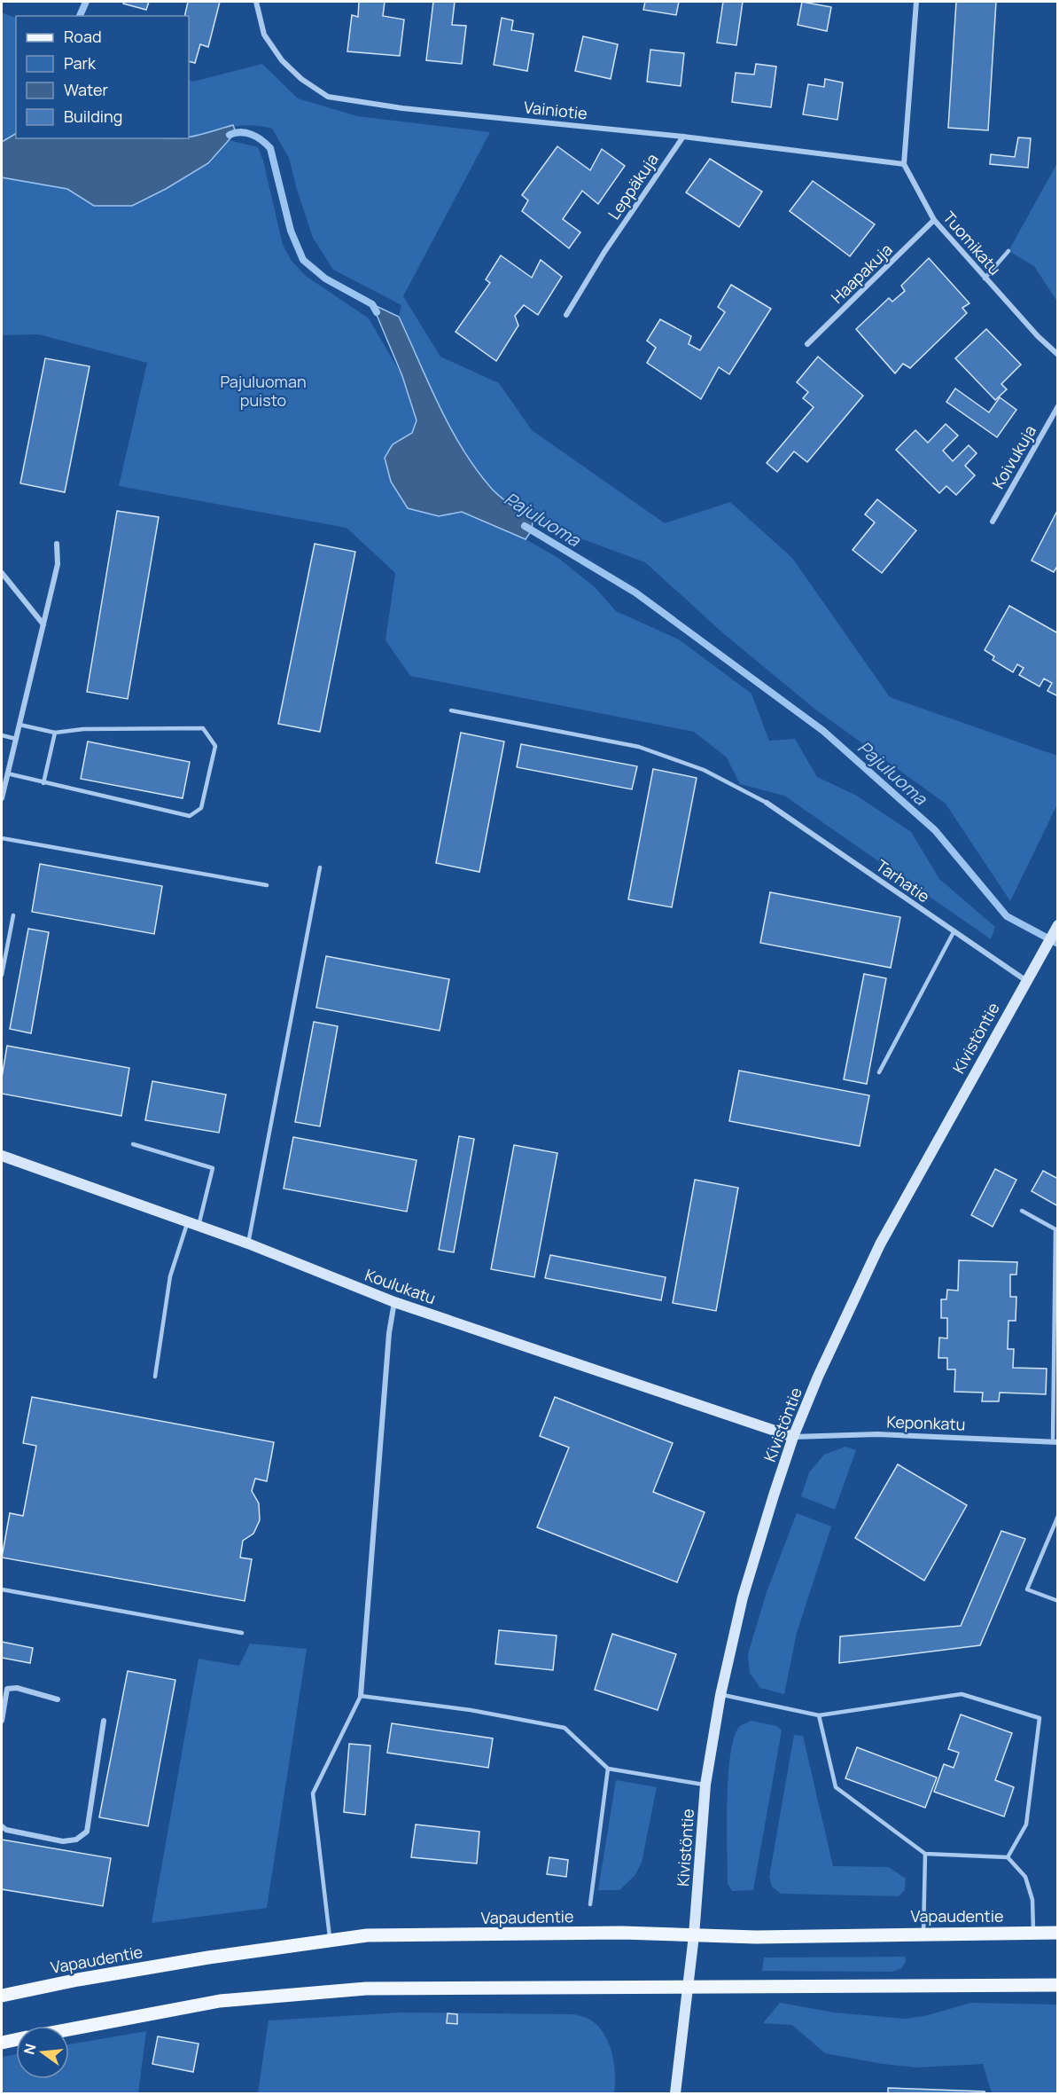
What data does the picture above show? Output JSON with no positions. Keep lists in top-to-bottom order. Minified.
{"streets":{"main road":["Kivistöntie","Koulukatu","Vapaudentie"],"street":["Vainiotie","Leppäkuja","Tuomikatu","Haapakuja","Koivukuja","Tarhatie","Keponkatu"]},"crossings":[["Vainiotie","Leppäkuja"],["Vainiotie","Tuomikatu"],["Tuomikatu","Haapakuja"],["Tarhatie","Kivistöntie"],["Kivistöntie","Koulukatu"],["Kivistöntie","Keponkatu"],["Kivistöntie","Vapaudentie"],["Koulukatu","Keponkatu"]],"water":["Pajuluoma"],"parks":["Pajuluoman puisto"],"legend":["Road","Park","Water","Building"],"north":"left"}
